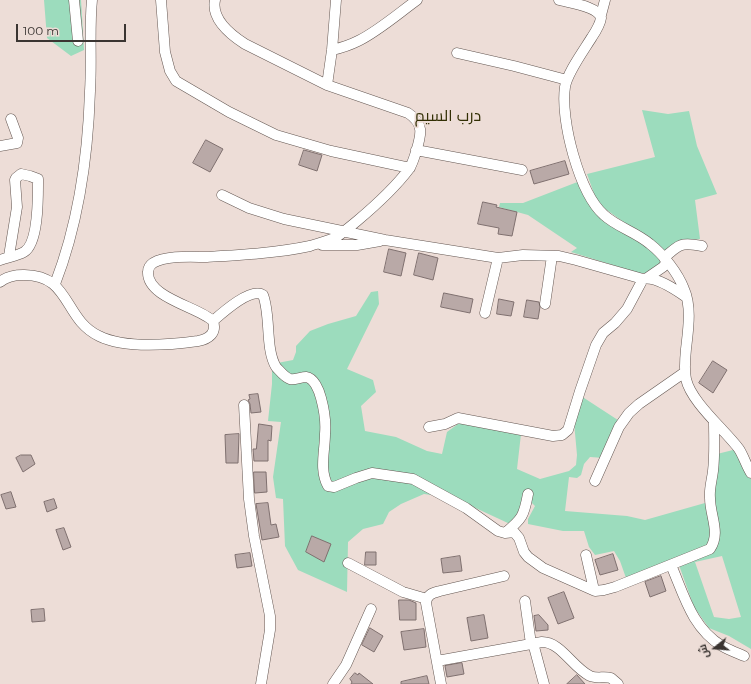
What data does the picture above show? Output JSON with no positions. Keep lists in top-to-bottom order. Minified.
{"districts":["درب السيم"],"scale_bar":"100 m","north":"left"}
